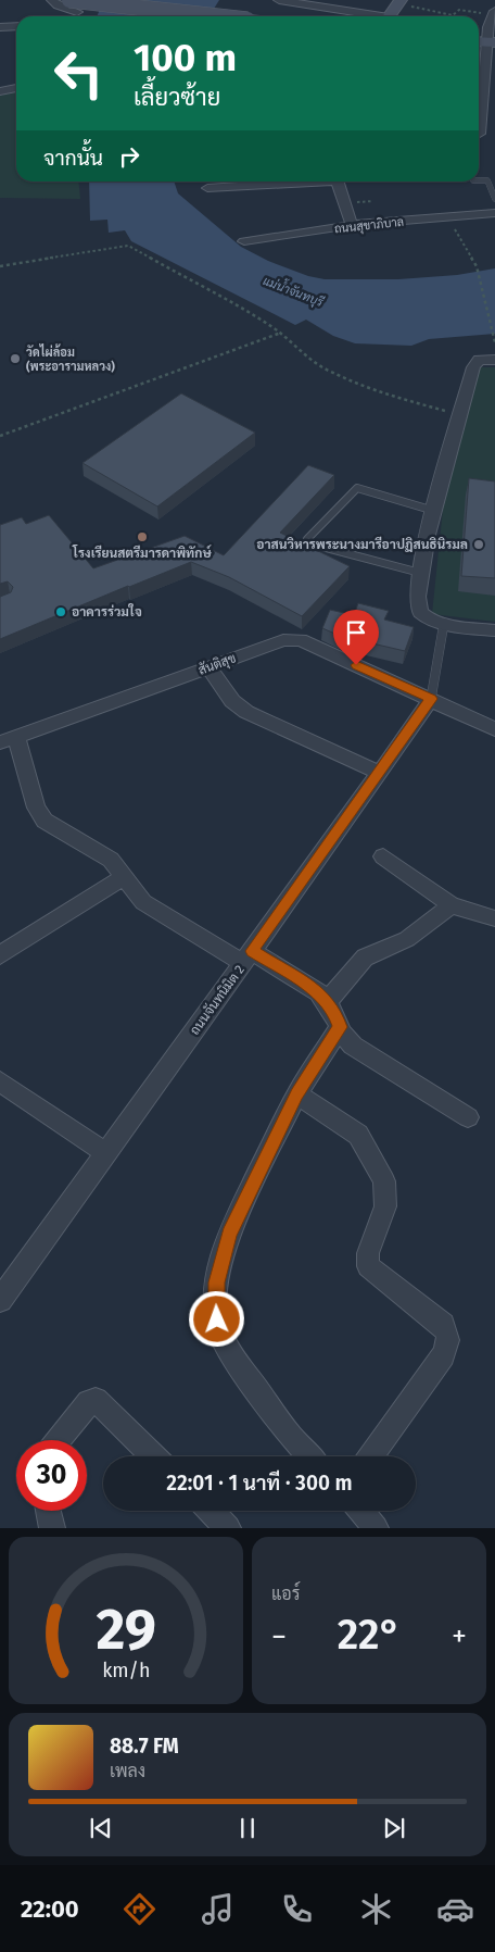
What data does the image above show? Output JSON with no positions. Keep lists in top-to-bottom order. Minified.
{"streets":{"street":["ถนนสุขาภิบาล","สันติสุข","ถนนจันทนิมิต 2"]},"crossings":[["สันติสุข","ถนนจันทนิมิต 2"]],"water":["แม่น้ำจันทบุรี"],"places":["วัดไผ่ล้อม (พระอารามหลวง)","โรงเรียนสตรีมารดาพิทักษ์","อาสนวิหารพระนางมารีอาปฏิสนธินิรมล","อาคารร่วมใจ"],"page":{"turn":["100 m","เลี้ยวซ้าย"],"then":"จากนั้น","limit":"30","trip":"22:01 · 1 นาที · 300 m","tile":"แอร์","heat":["−","22°","+"],"song":["88.7 FM","เพลง"],"tabs":"22:00","gauge":["29","km/h"]}}
